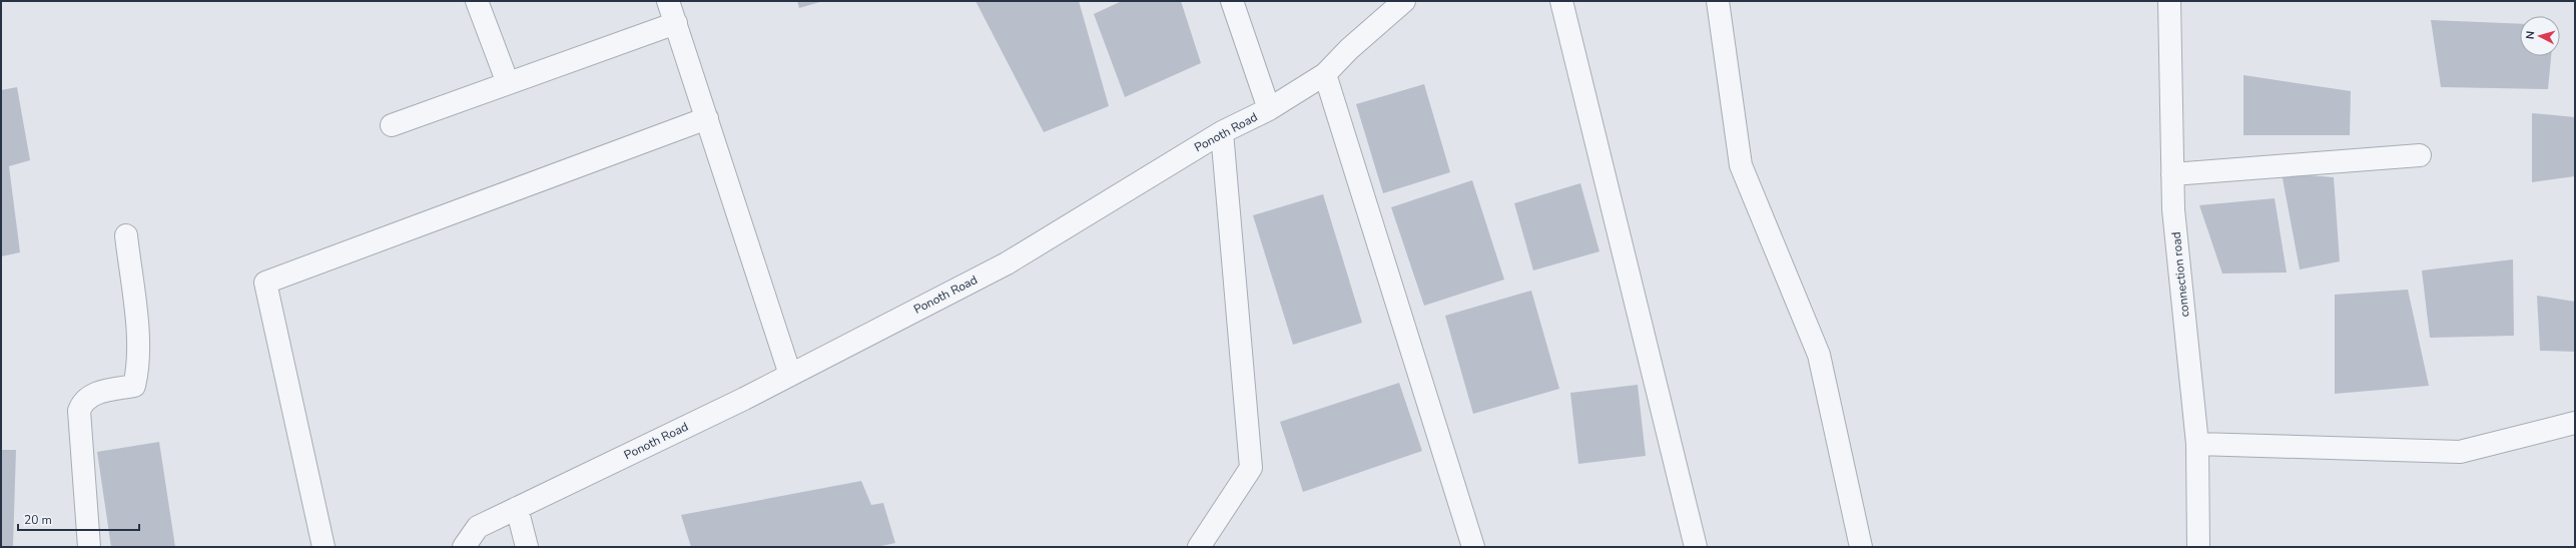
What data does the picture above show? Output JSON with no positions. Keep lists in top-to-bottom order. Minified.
{"streets":{"street":["Ponoth Road","connection road"]},"scale_bar":"20 m","north":"left"}
